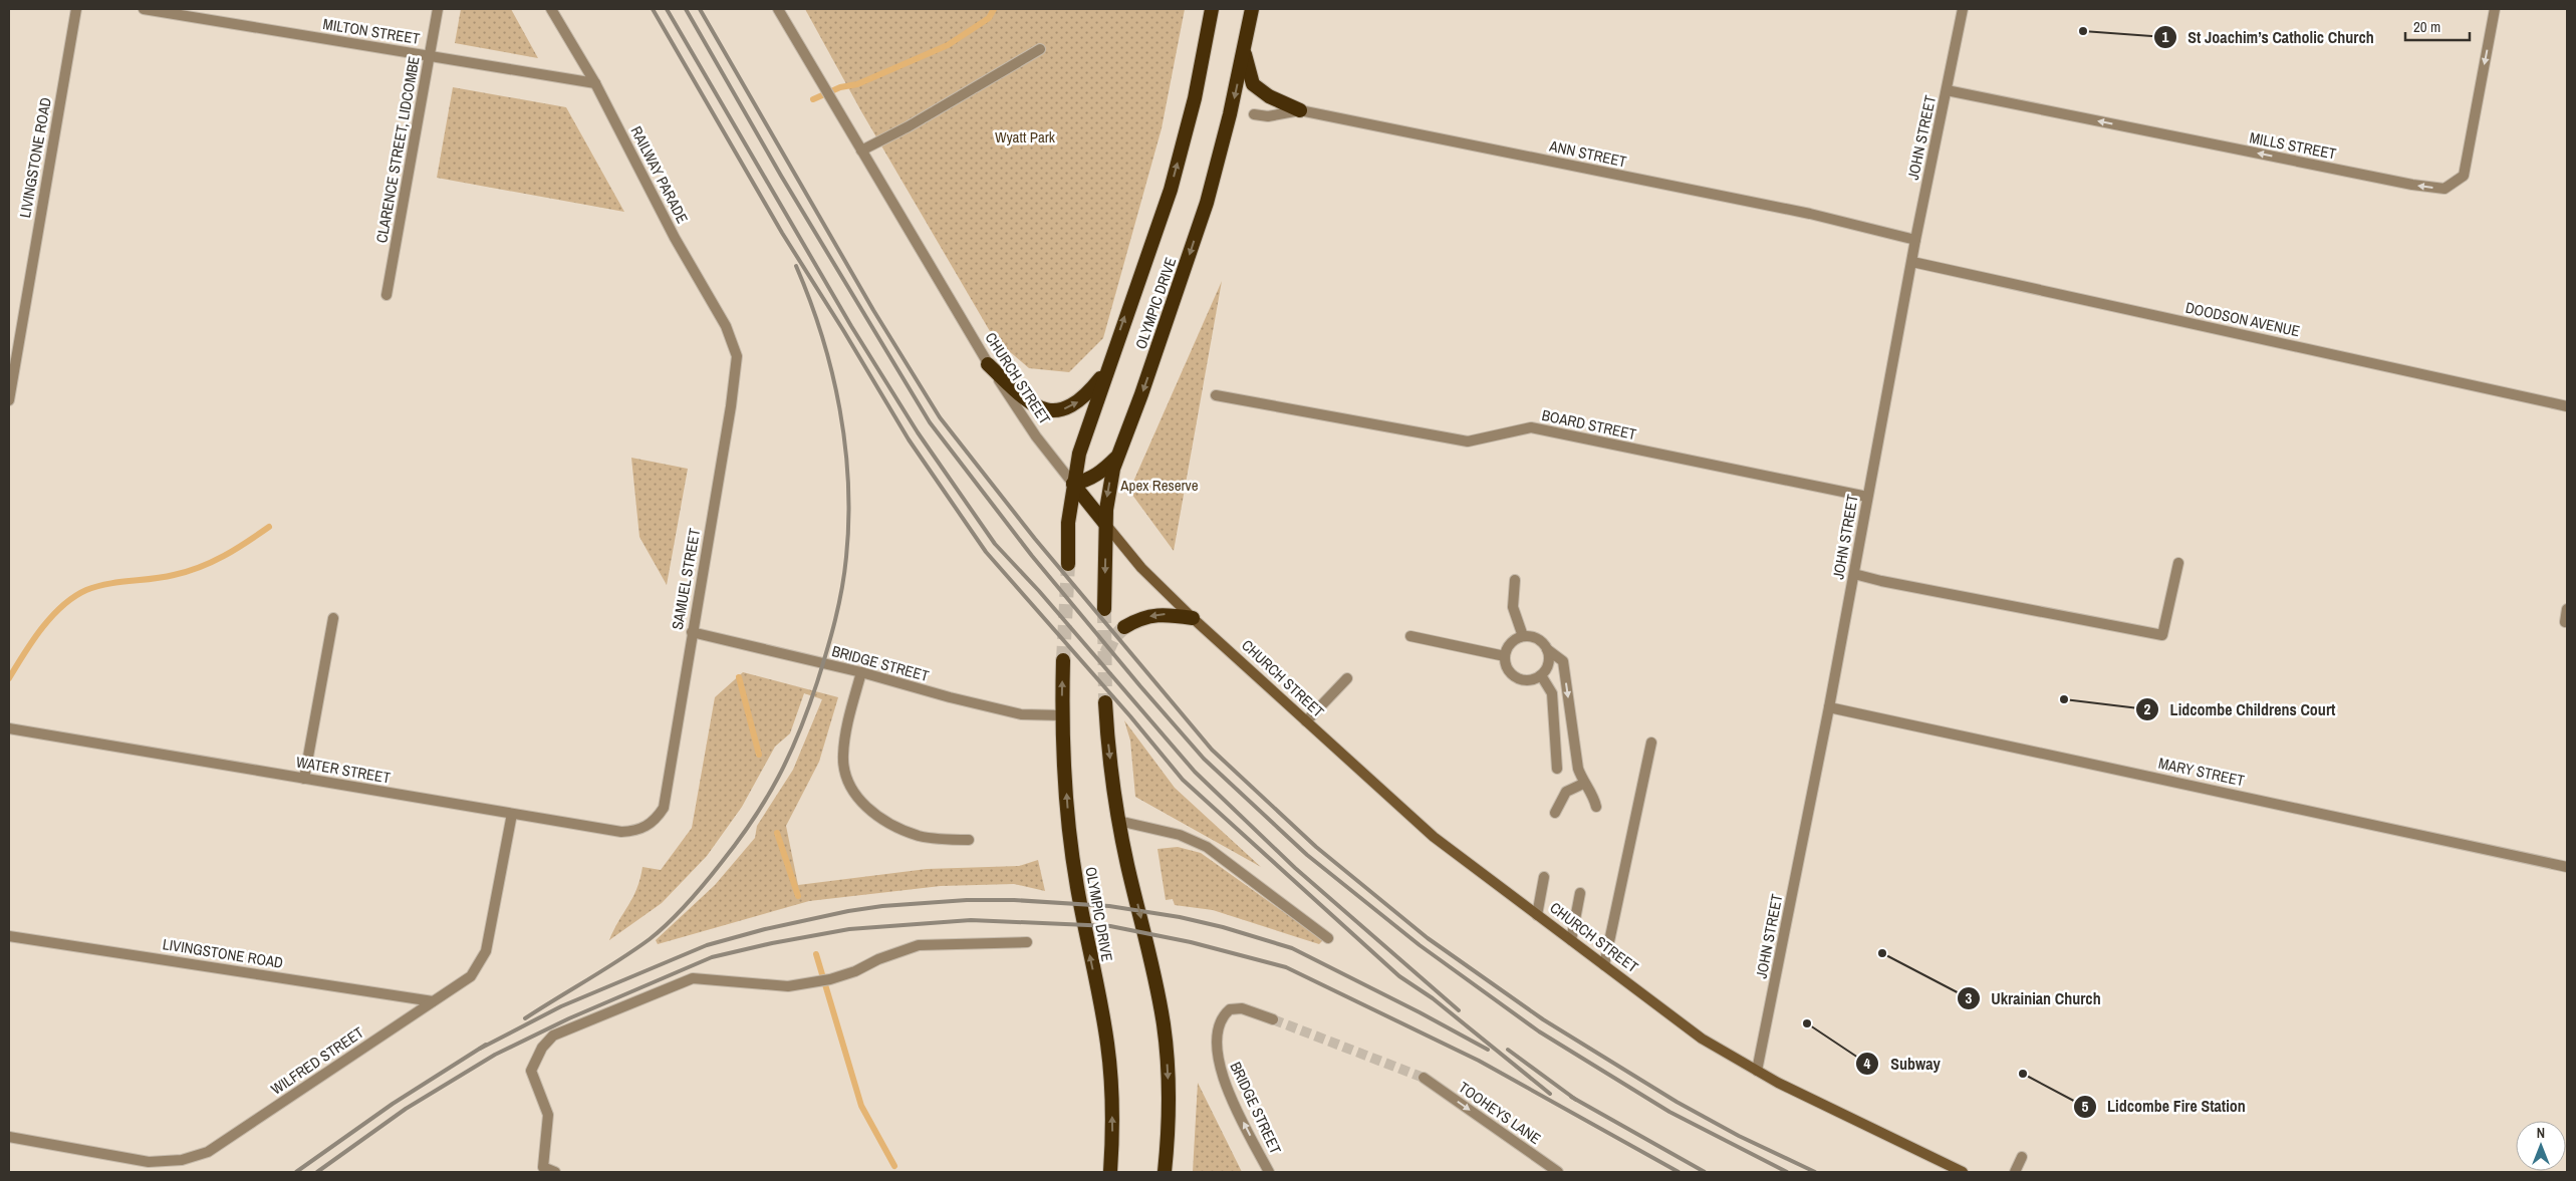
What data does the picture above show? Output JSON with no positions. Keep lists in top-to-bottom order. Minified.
{"streets":{"highway":["OLYMPIC DRIVE","CHURCH STREET"],"street":["MILTON STREET","JOHN STREET","MILLS STREET","CLARENCE STREET, LIDCOMBE","ANN STREET","LIVINGSTONE ROAD","RAILWAY PARADE","DOODSON AVENUE","BOARD STREET","SAMUEL STREET","BRIDGE STREET","WATER STREET","MARY STREET","WILFRED STREET","TOOHEYS LANE"]},"crossings":[["MILTON STREET","CLARENCE STREET, LIDCOMBE"],["MILTON STREET","RAILWAY PARADE"],["JOHN STREET","MILLS STREET"],["JOHN STREET","ANN STREET"],["JOHN STREET","DOODSON AVENUE"],["JOHN STREET","CHURCH STREET"],["JOHN STREET","BOARD STREET"],["JOHN STREET","MARY STREET"],["LIVINGSTONE ROAD","WILFRED STREET"],["RAILWAY PARADE","SAMUEL STREET"],["OLYMPIC DRIVE","CHURCH STREET"],["OLYMPIC DRIVE","BRIDGE STREET"],["SAMUEL STREET","BRIDGE STREET"],["SAMUEL STREET","WATER STREET"],["WATER STREET","WILFRED STREET"]],"one_way":["TOOHEYS LANE"],"parks":["Wyatt Park","Apex Reserve"],"places":["St Joachim’s Catholic Church","Lidcombe Childrens Court","Ukrainian Church","Subway","Lidcombe Fire Station"],"scale_bar":"20 m","north":"top"}
